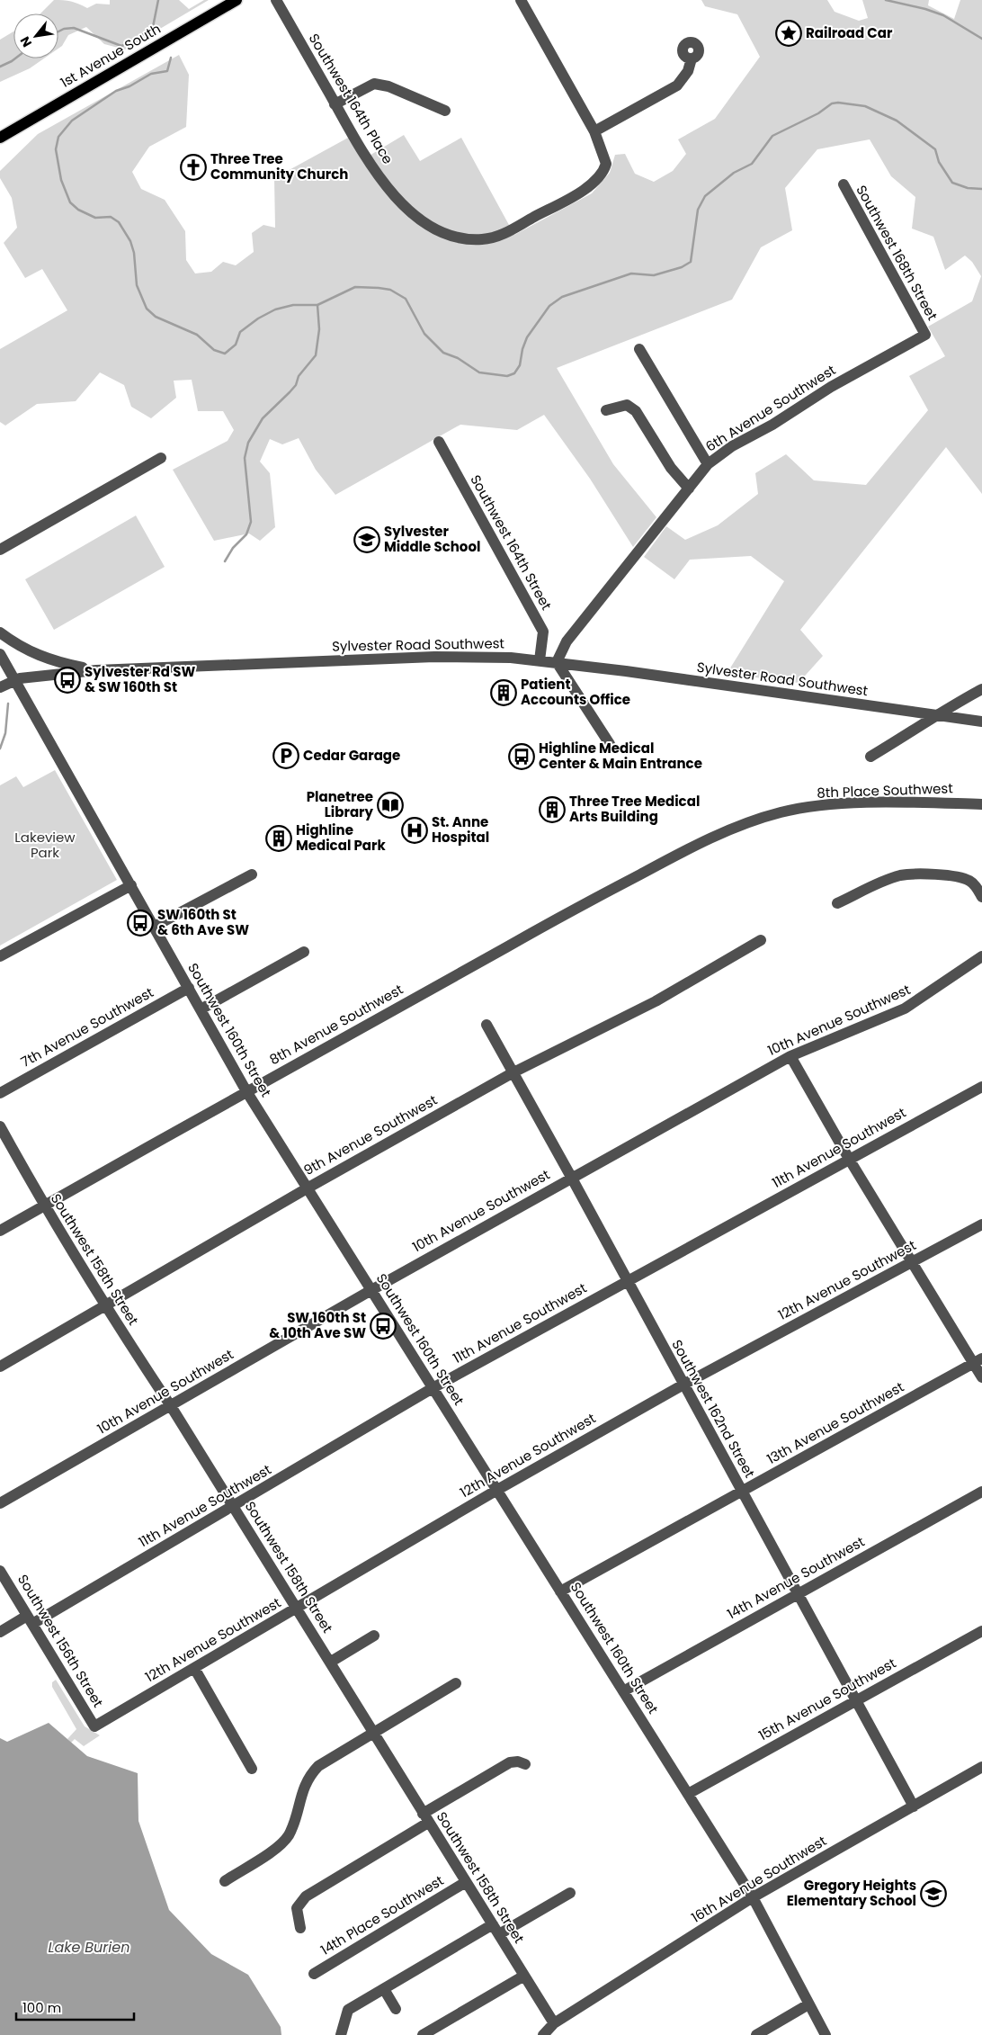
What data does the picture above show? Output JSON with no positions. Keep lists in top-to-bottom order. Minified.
{"streets":{"main road":["1st Avenue South"],"street":["Southwest 164th Place","Southwest 168th Street","6th Avenue Southwest","Southwest 164th Street","Sylvester Road Southwest","8th Place Southwest","10th Avenue Southwest","8th Avenue Southwest","7th Avenue Southwest","Southwest 160th Street","9th Avenue Southwest","11th Avenue Southwest","Southwest 158th Street","12th Avenue Southwest","Southwest 162nd Street","13th Avenue Southwest","14th Avenue Southwest","Southwest 156th Street","15th Avenue Southwest","16th Avenue Southwest","14th Place Southwest"]},"crossings":[["Southwest 168th Street","6th Avenue Southwest"],["6th Avenue Southwest","Sylvester Road Southwest"],["Southwest 164th Street","Sylvester Road Southwest"],["Sylvester Road Southwest","Southwest 160th Street"],["8th Place Southwest","8th Avenue Southwest"],["10th Avenue Southwest","Southwest 160th Street"],["10th Avenue Southwest","Southwest 158th Street"],["10th Avenue Southwest","Southwest 162nd Street"],["8th Avenue Southwest","Southwest 160th Street"],["8th Avenue Southwest","Southwest 158th Street"],["7th Avenue Southwest","Southwest 160th Street"],["Southwest 160th Street","9th Avenue Southwest"],["Southwest 160th Street","11th Avenue Southwest"],["Southwest 160th Street","12th Avenue Southwest"],["Southwest 160th Street","13th Avenue Southwest"],["Southwest 160th Street","14th Avenue Southwest"],["Southwest 160th Street","15th Avenue Southwest"],["Southwest 160th Street","16th Avenue Southwest"],["9th Avenue Southwest","Southwest 158th Street"],["9th Avenue Southwest","Southwest 162nd Street"],["11th Avenue Southwest","Southwest 158th Street"],["11th Avenue Southwest","Southwest 162nd Street"],["11th Avenue Southwest","Southwest 156th Street"],["Southwest 158th Street","12th Avenue Southwest"],["Southwest 158th Street","16th Avenue Southwest"],["Southwest 158th Street","14th Place Southwest"],["12th Avenue Southwest","Southwest 162nd Street"],["12th Avenue Southwest","Southwest 156th Street"],["Southwest 162nd Street","13th Avenue Southwest"],["Southwest 162nd Street","14th Avenue Southwest"],["Southwest 162nd Street","15th Avenue Southwest"],["Southwest 162nd Street","16th Avenue Southwest"]],"water":["Lake Burien"],"parks":["Lakeview Park"],"places":{"place":["Railroad Car"],"church":["Three Tree Community Church"],"school or university":["Sylvester Middle School","Gregory Heights Elementary School"],"bus stop":["Sylvester Rd SW & SW 160th St","Highline Medical Center & Main Entrance","SW 160th St & 6th Ave SW","SW 160th St & 10th Ave SW"],"building":["Patient Accounts Office","Three Tree Medical Arts Building","Highline Medical Park"],"parking":["Cedar Garage"],"library":["Planetree Library"],"hospital":["St. Anne Hospital"]},"scale_bar":"100 m","north":"bottom left"}
